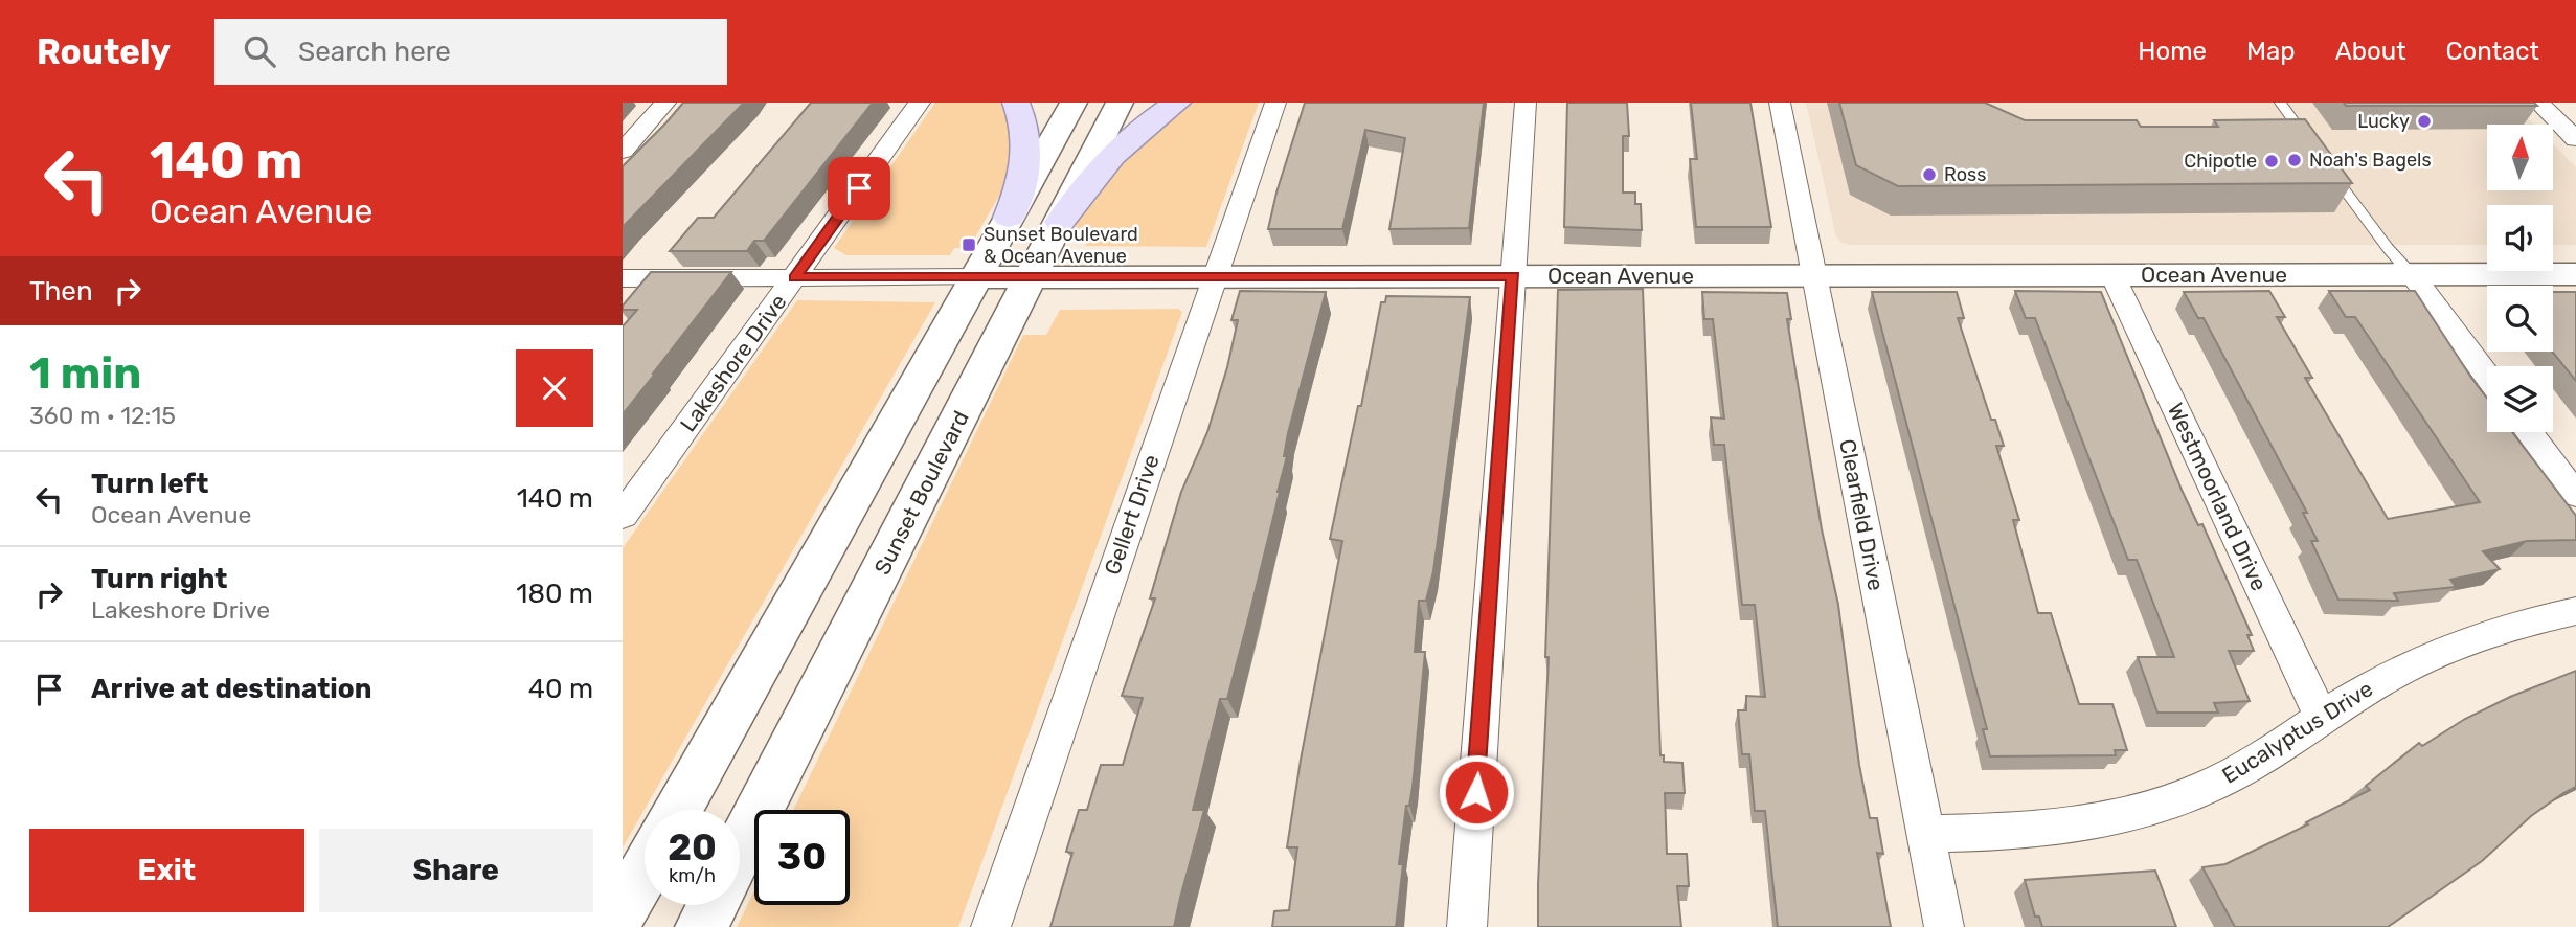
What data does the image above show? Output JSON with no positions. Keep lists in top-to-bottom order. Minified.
{"streets":{"main road":["Ocean Avenue","Sunset Boulevard"],"street":["Lakeshore Drive","Westmoorland Drive","Gellert Drive","Clearfield Drive","Eucalyptus Drive"]},"crossings":[["Ocean Avenue","Lakeshore Drive"],["Ocean Avenue","Sunset Boulevard"],["Ocean Avenue","Westmoorland Drive"],["Ocean Avenue","Gellert Drive"],["Ocean Avenue","Clearfield Drive"],["Westmoorland Drive","Eucalyptus Drive"],["Clearfield Drive","Eucalyptus Drive"]],"places":{"other":["Lucky","Noah's Bagels","Chipotle","Ross"],"transit":["Sunset Boulevard & Ocean Avenue"]},"north":"top","page":{"header":"Routely","search":"Search here","nav":["Home","Map","About","Contact"],"turn":["140 m","Ocean Avenue"],"then":"Then","heading":["1 min","360 m · 12:15"],"list":[{"name":"Turn left","note":"Ocean Avenue","value":"140 m"},{"name":"Turn right","note":"Lakeshore Drive","value":"180 m"},{"name":"Arrive at destination","value":"40 m"}],"speed":"20 km/h","limit":"30","buttons":["Exit","Share"]}}
